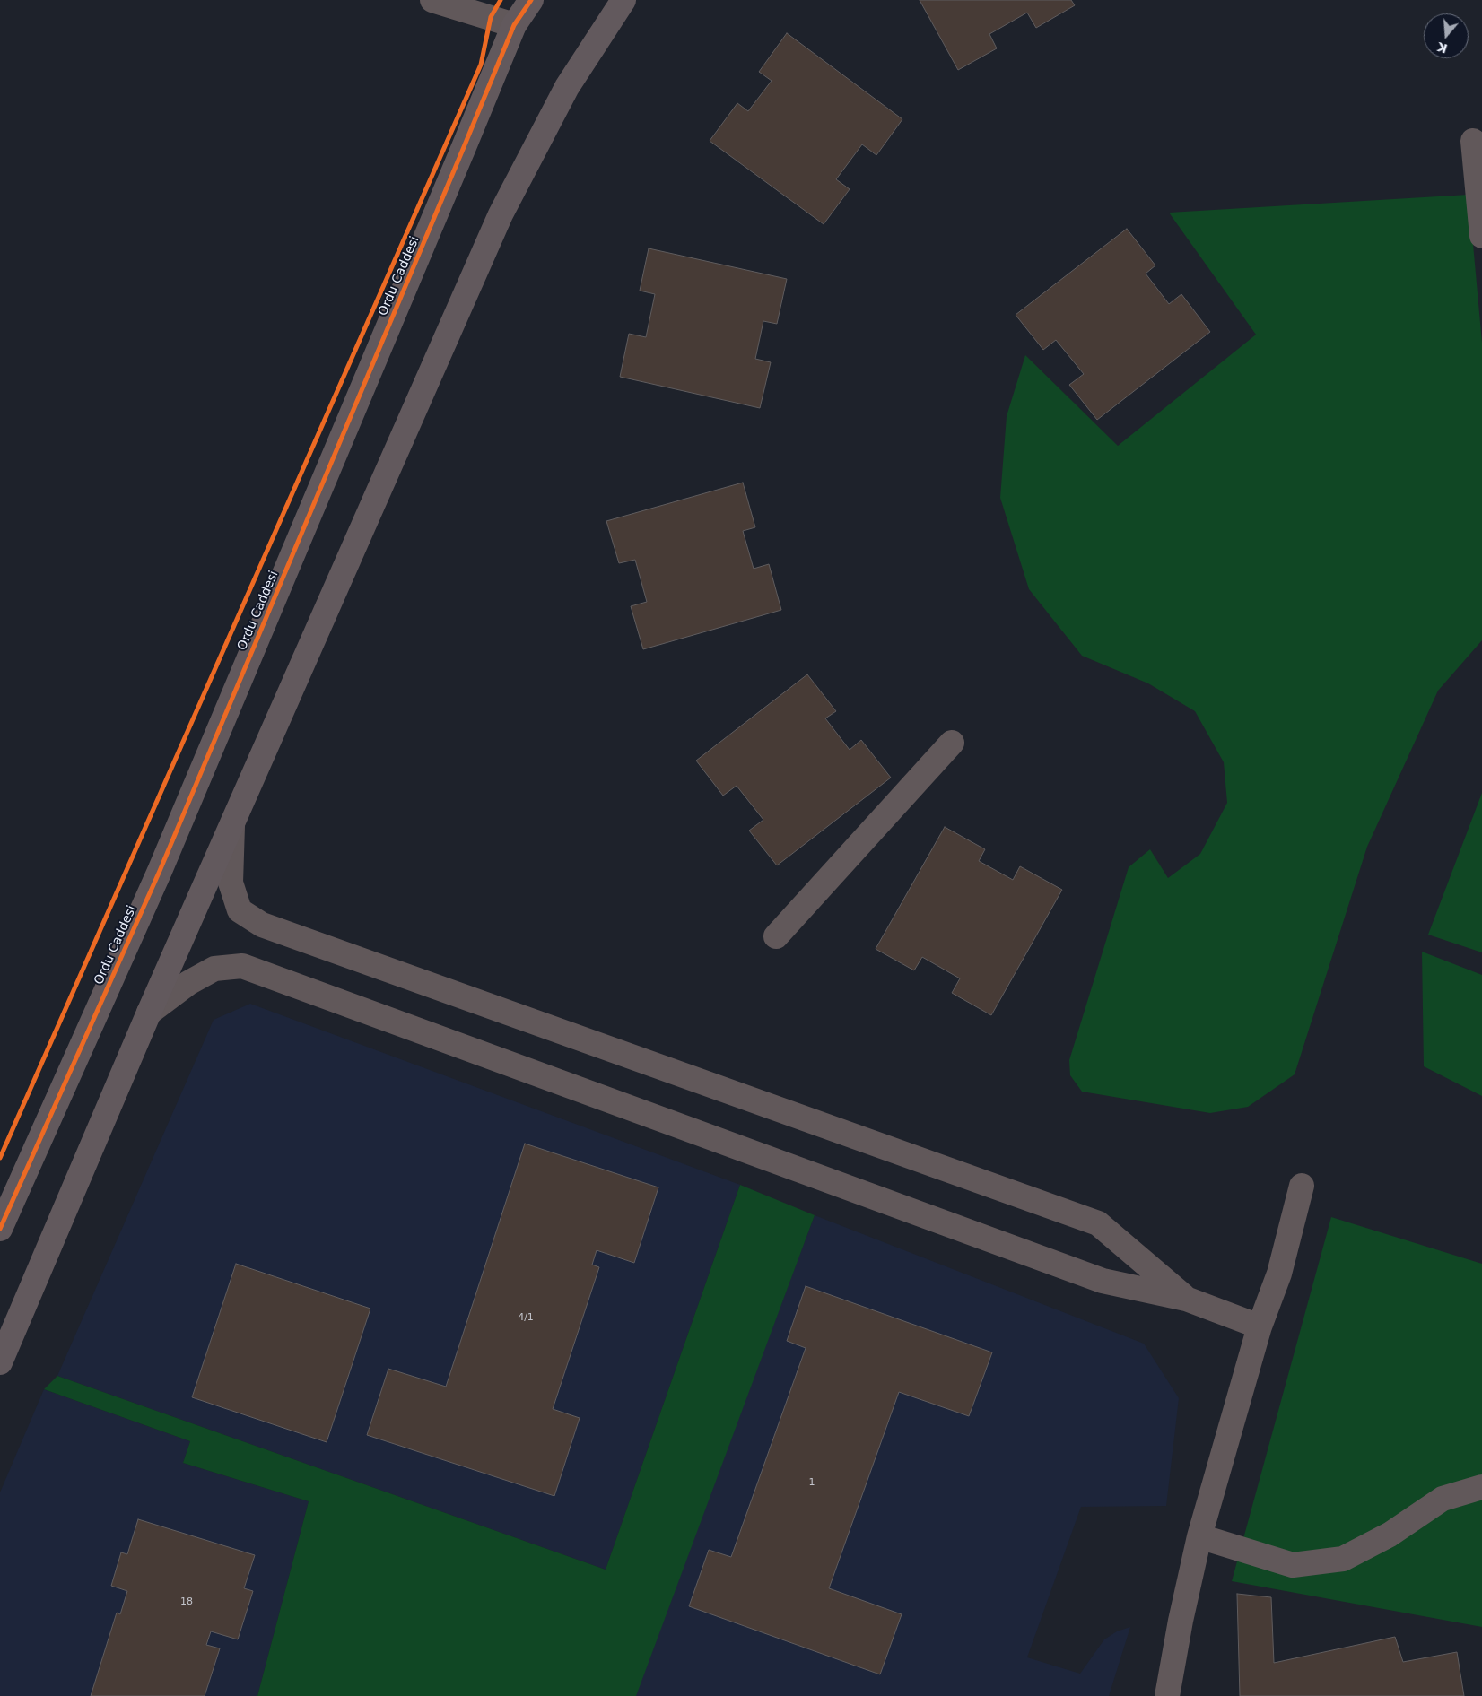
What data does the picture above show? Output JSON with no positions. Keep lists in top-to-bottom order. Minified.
{"streets":{"main road":["Ordu Caddesi"]},"house_numbers":["4/1","1","18"],"north":"bottom"}
